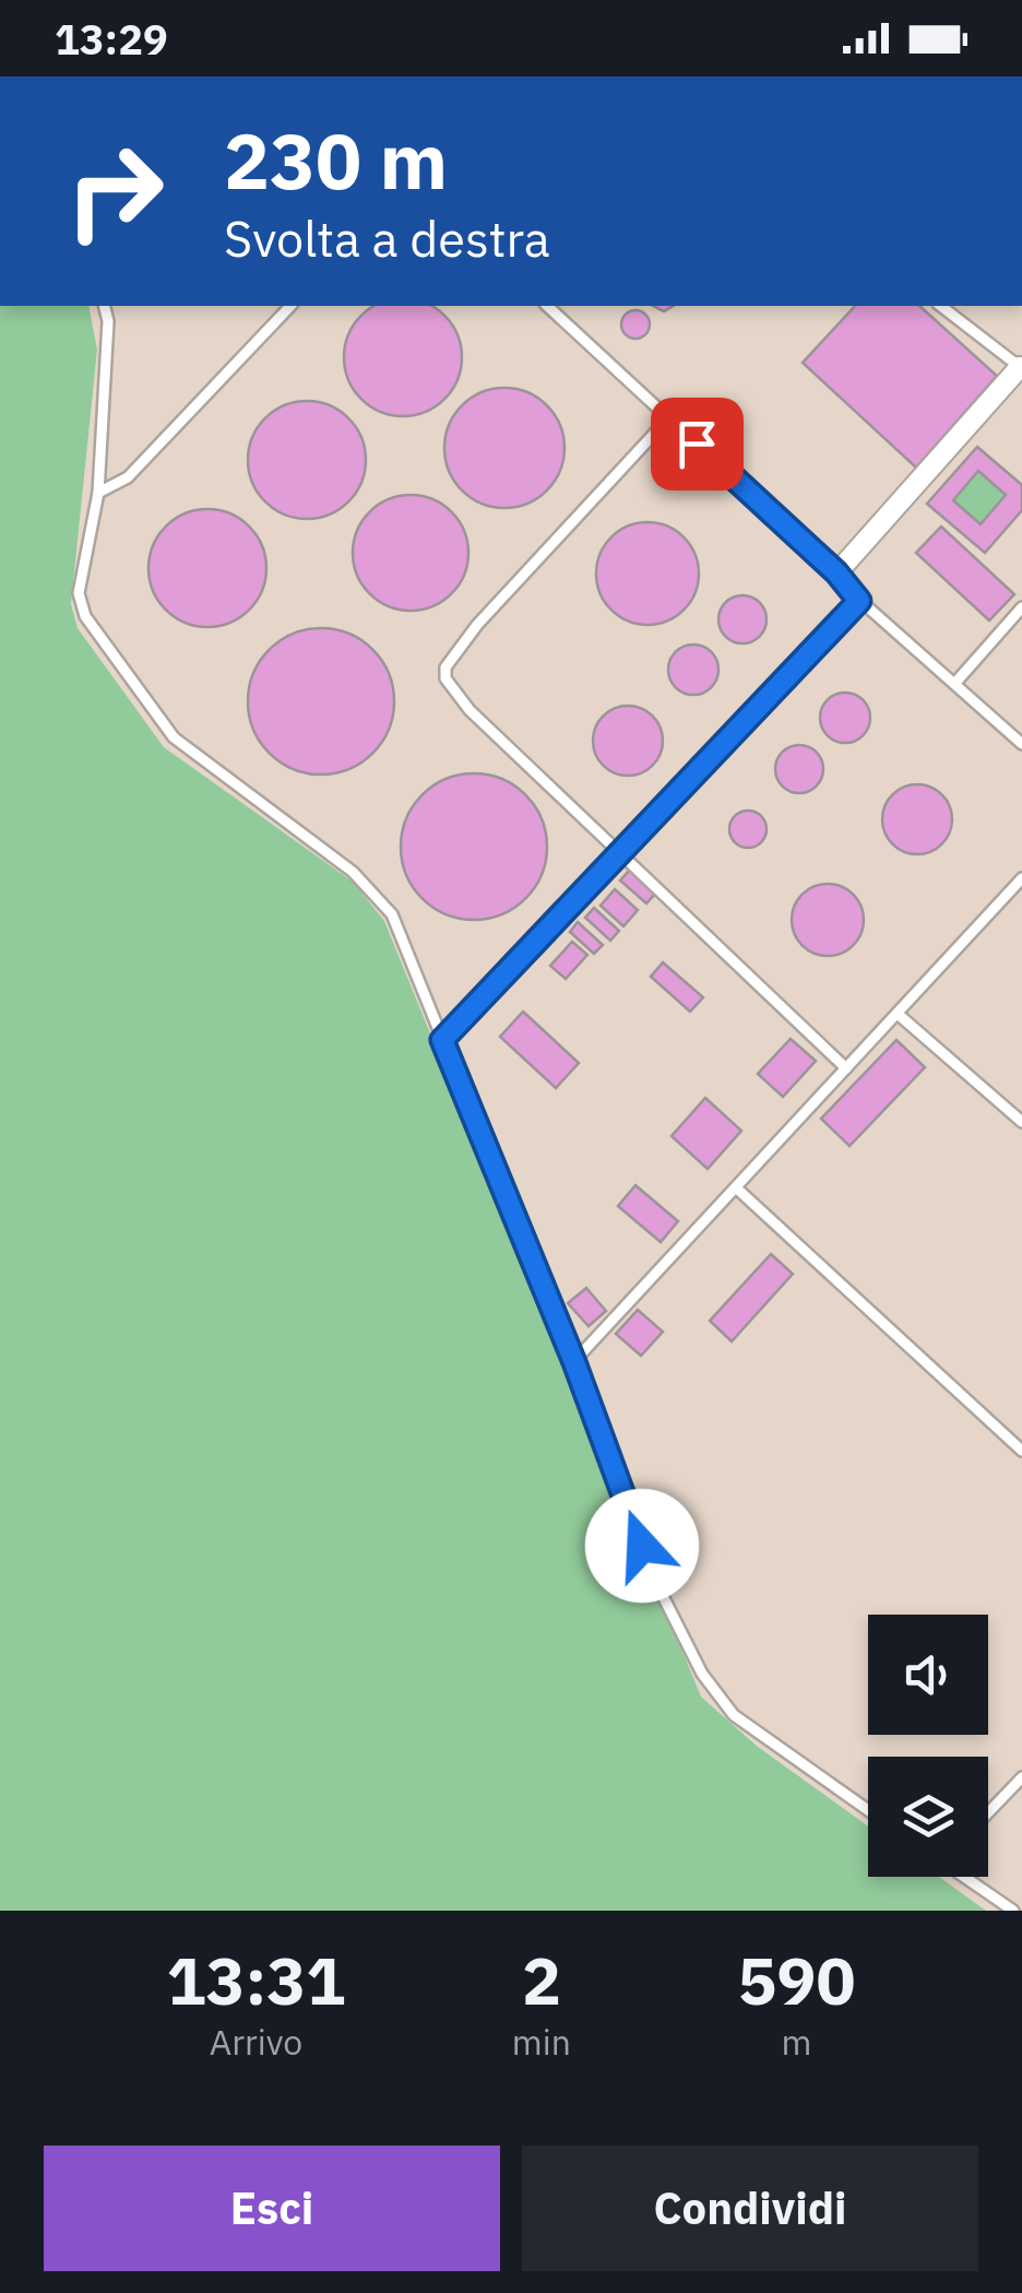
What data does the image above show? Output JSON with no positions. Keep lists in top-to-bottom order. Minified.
{"page":{"status":"13:29","turn":["230 m","Svolta a destra"],"eta":["13:31","Arrivo","2","min","590","m"],"buttons":["Esci","Condividi"]}}
